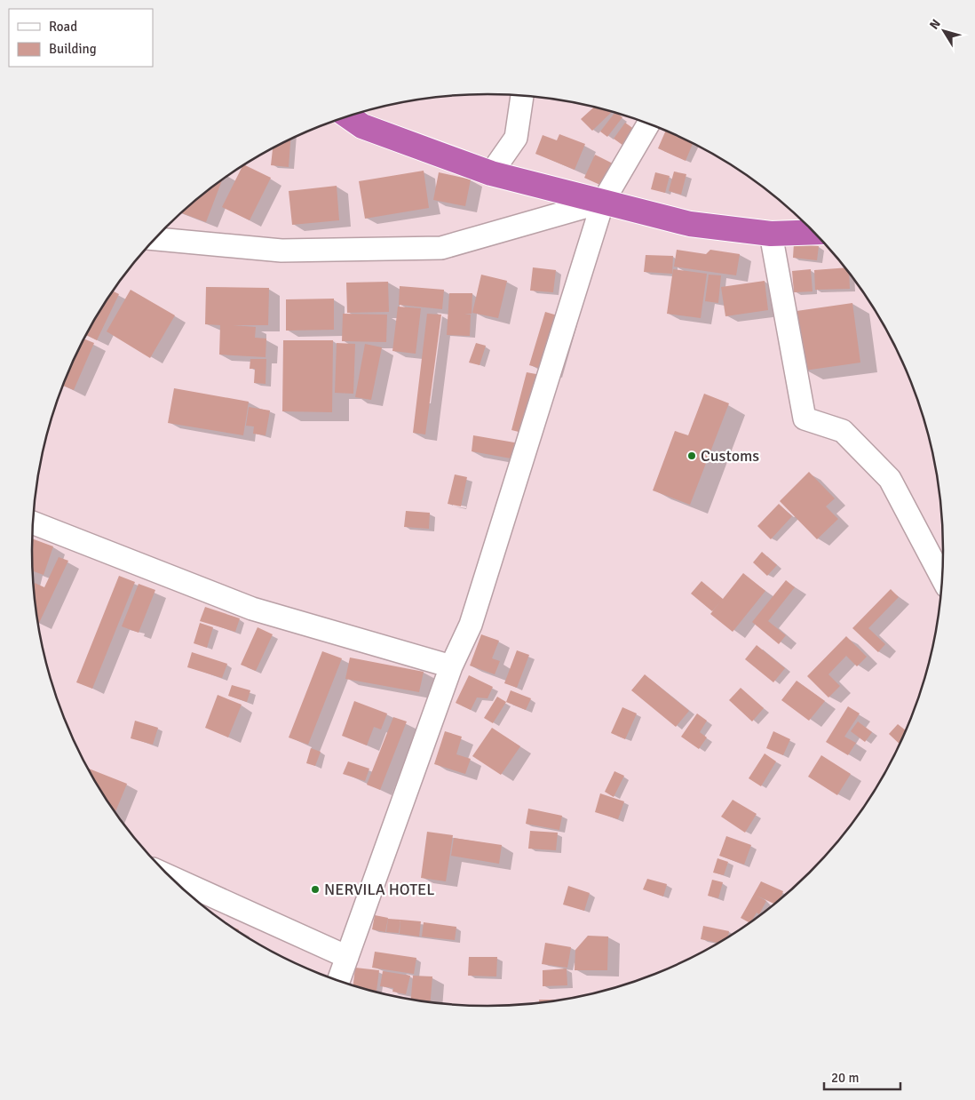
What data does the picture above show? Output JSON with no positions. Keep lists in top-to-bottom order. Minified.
{"places":["Customs","NERVILA HOTEL"],"legend":["Road","Building"],"scale_bar":"20 m","north":"top left"}
